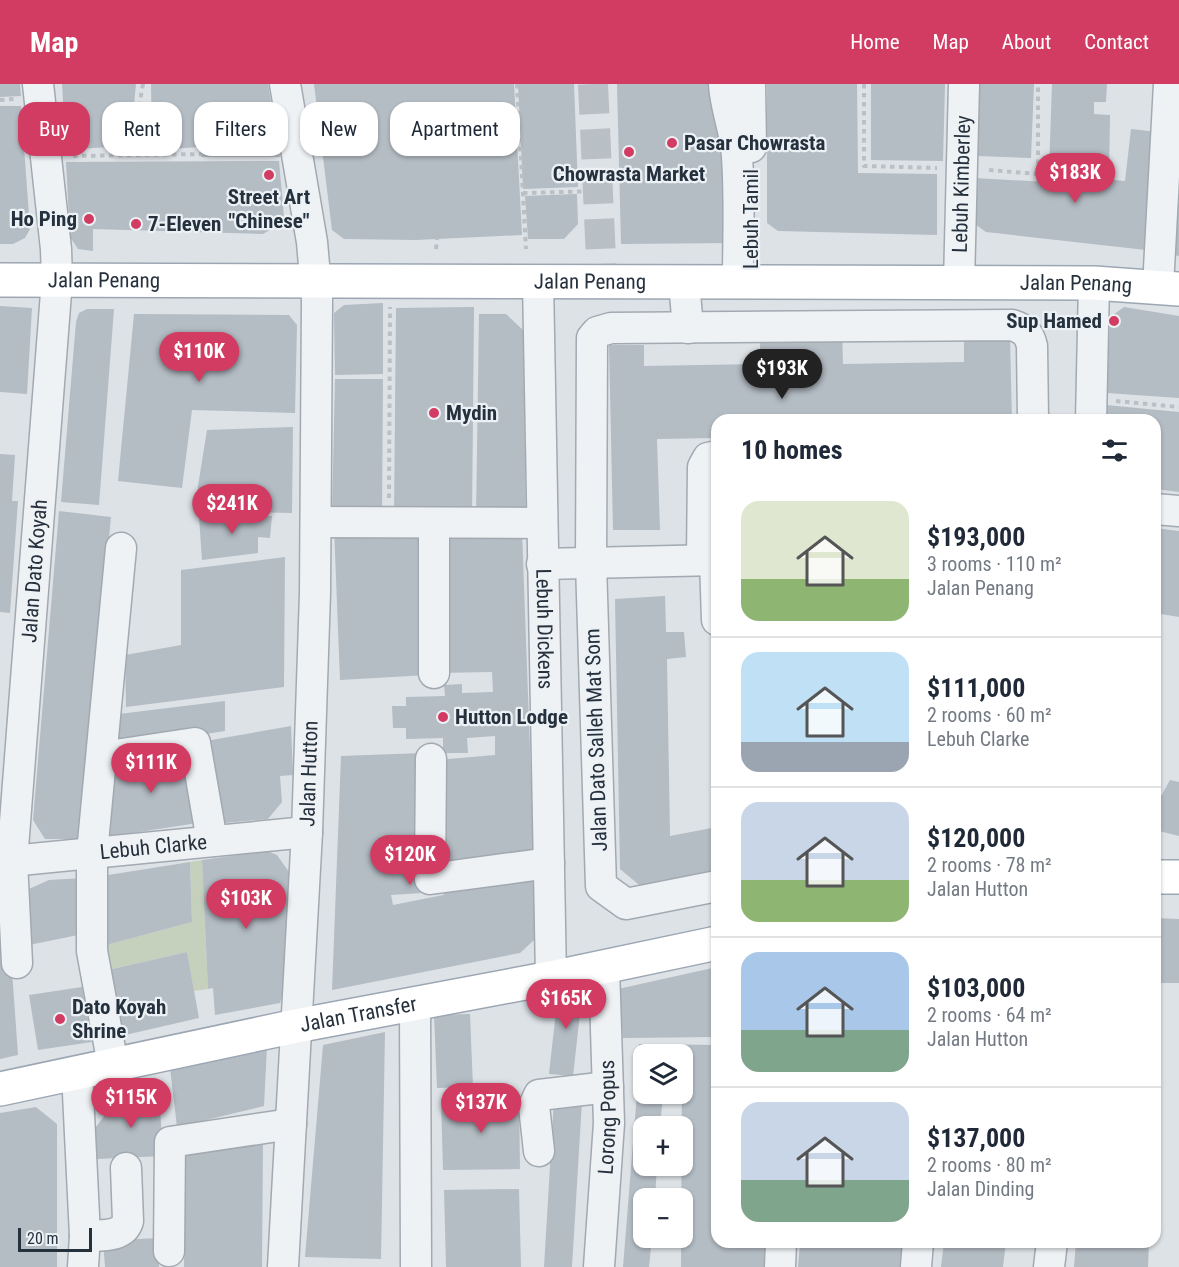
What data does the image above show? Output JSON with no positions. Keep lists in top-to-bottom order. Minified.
{"streets":{"main road":["Jalan Penang","Jalan Transfer"],"street":["Lebuh Kimberley","Lebuh Tamil","Jalan Dato Koyah","Lebuh Dickens","Jalan Dato Salleh Mat Som","Jalan Hutton","Lebuh Clarke","Lorong Popus"]},"crossings":[["Lebuh Kimberley","Jalan Penang"],["Lebuh Tamil","Jalan Penang"],["Jalan Penang","Jalan Dato Koyah"],["Jalan Penang","Lebuh Dickens"],["Jalan Penang","Jalan Hutton"],["Jalan Dato Koyah","Lebuh Clarke"],["Lebuh Dickens","Jalan Transfer"],["Jalan Hutton","Lebuh Clarke"],["Jalan Hutton","Jalan Transfer"],["Jalan Transfer","Lorong Popus"]],"places":["Pasar Chowrasta","Chowrasta Market","Street Art \"Chinese\"","Ho Ping","7-Eleven","Sup Hamed","Mydin","Hutton Lodge","Dato Koyah Shrine"],"scale_bar":"20 m","page":{"header":"Map","nav":["Home","Map","About","Contact"],"chip":["Buy","Rent","Filters","New","Apartment"],"price":["$183K","$110K","$193K","$241K","$111K","$120K","$103K","$165K","$115K","$137K"],"heading":"10 homes","list":[{"name":"$193,000","note":"3 rooms · 110 m² · Jalan Penang"},{"name":"$111,000","note":"2 rooms · 60 m² · Lebuh Clarke"},{"name":"$120,000","note":"2 rooms · 78 m² · Jalan Hutton"},{"name":"$103,000","note":"2 rooms · 64 m² · Jalan Hutton"},{"name":"$137,000","note":"2 rooms · 80 m² · Jalan Dinding"}],"map_buttons":["+","−"],"scale":"20 m"}}
